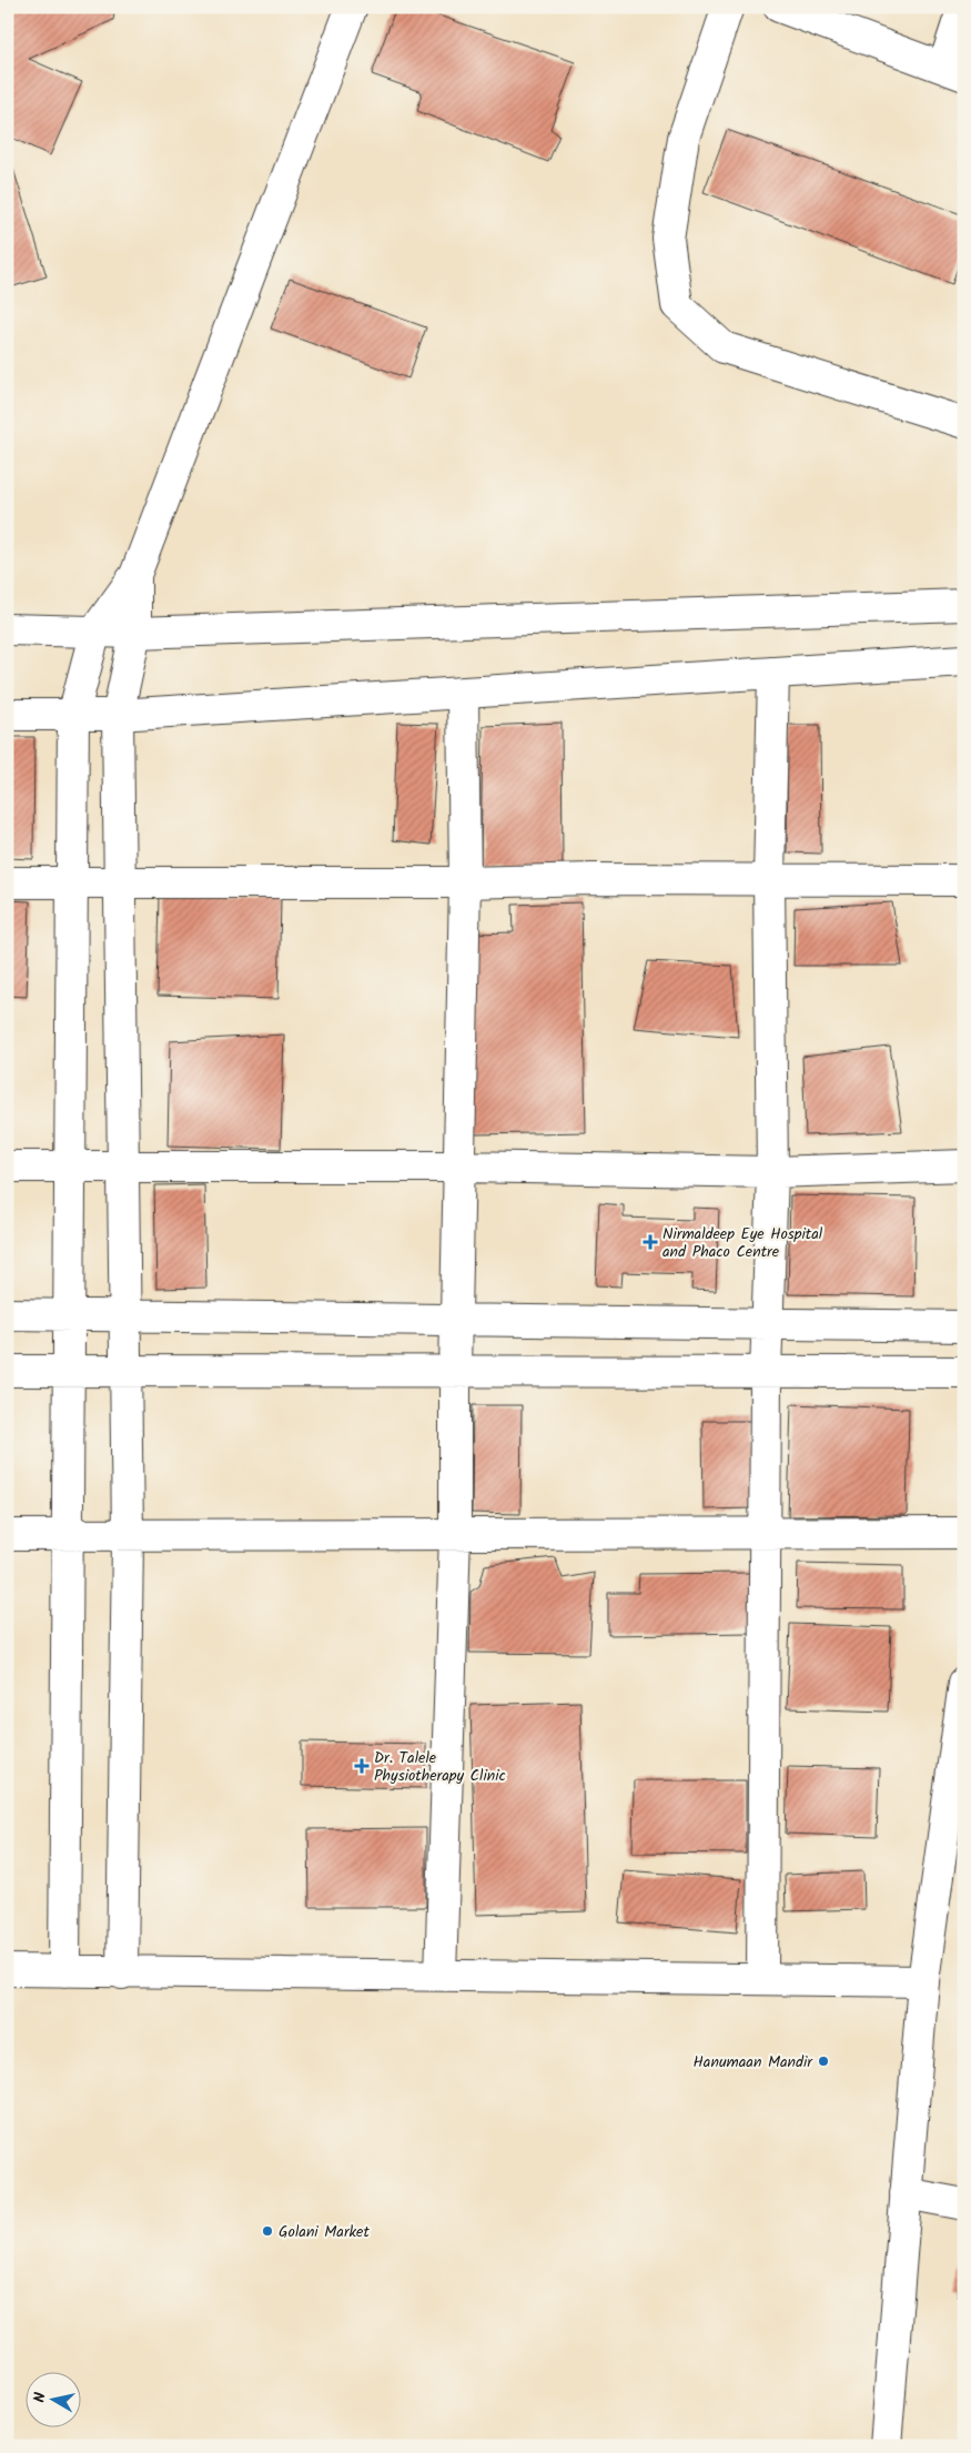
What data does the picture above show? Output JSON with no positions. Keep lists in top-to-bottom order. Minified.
{"places":{"health":["Nirmaldeep Eye Hospital and Phaco Centre","Dr. Talele Physiotherapy Clinic"],"other":["Hanumaan Mandir","Golani Market"]},"north":"left"}
